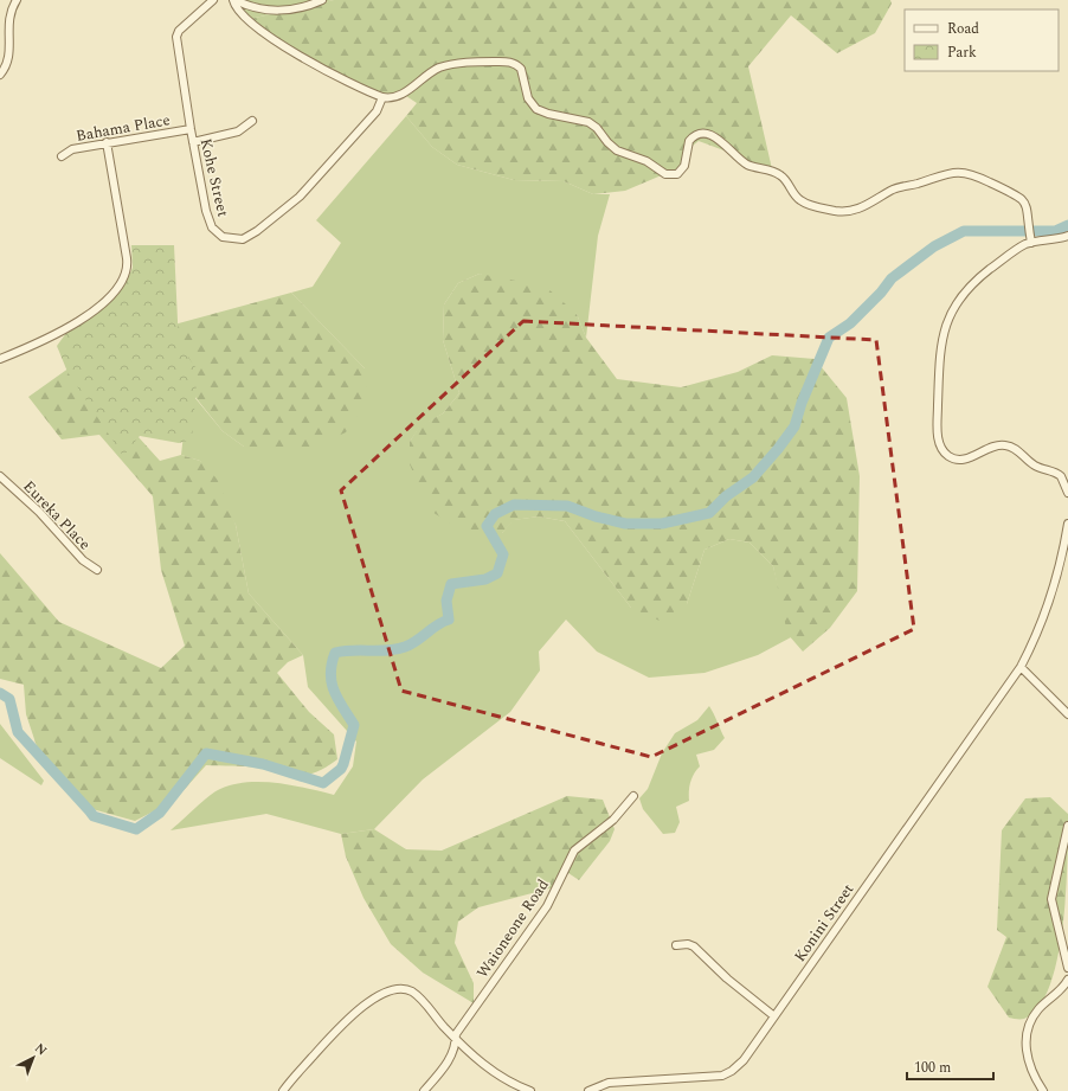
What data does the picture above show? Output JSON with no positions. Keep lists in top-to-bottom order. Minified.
{"streets":{"street":["Bahama Place","Kohe Street","Eureka Place","Konini Street","Waioneone Road"]},"crossings":[["Bahama Place","Kohe Street"]],"legend":["Road","Park"],"scale_bar":"100 m","north":"top right"}
